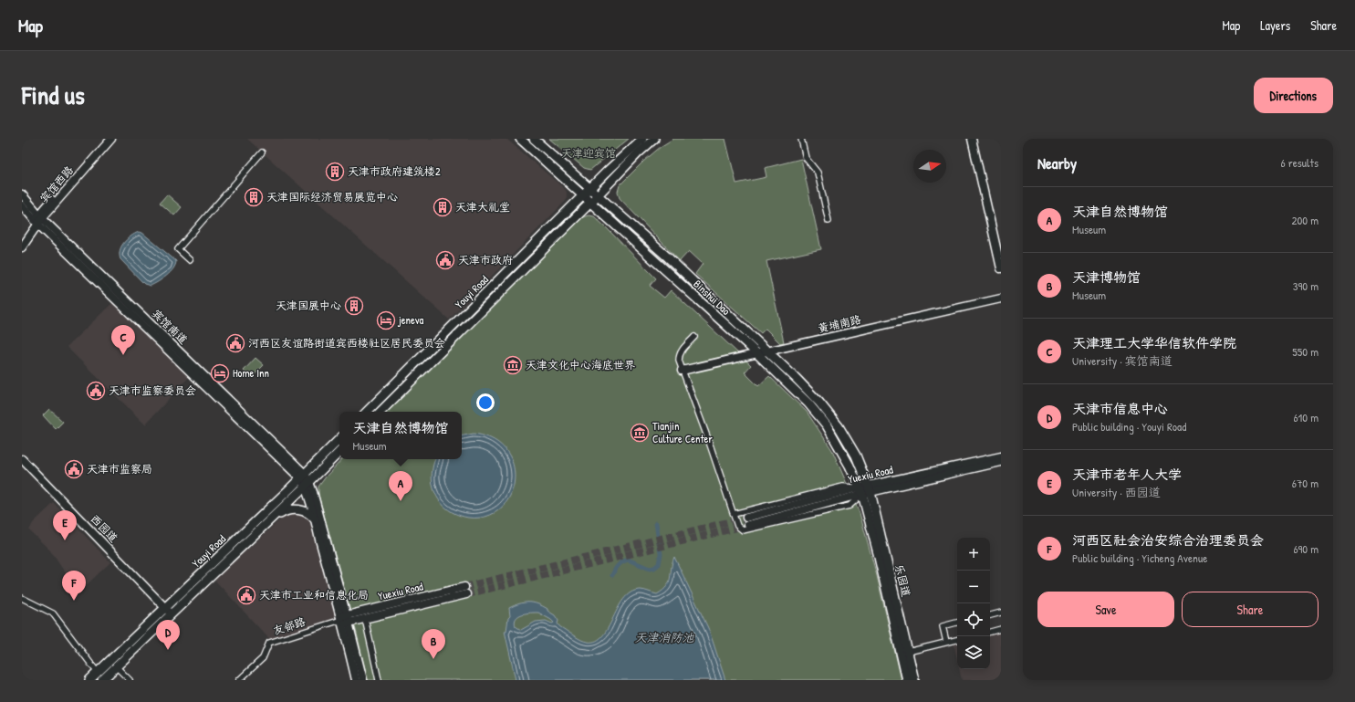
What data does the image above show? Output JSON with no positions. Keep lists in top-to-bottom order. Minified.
{"streets":{"main road":["Youyi Road","Binshui Dao","乐园道"],"street":["宾馆西路","黄埔南路","宾馆南道","Yuexiu Road","西园道","友邻路"]},"crossings":[["宾馆西路","宾馆南道"],["Youyi Road","Binshui Dao"],["Youyi Road","宾馆南道"],["Youyi Road","西园道"],["Binshui Dao","黄埔南路"],["Binshui Dao","Yuexiu Road"],["Binshui Dao","乐园道"],["Yuexiu Road","乐园道"],["Yuexiu Road","友邻路"]],"water":["天津消防池"],"parks":["天津迎宾馆"],"places":{"building":["天津市政府建筑楼2","天津国际经济贸易展览中心","天津大礼堂","天津国展中心"],"public building":["天津市政府","河西区友谊路街道宾西楼社区居民委员会","天津市监察委员会","天津市监察局","天津市工业和信息化局"],"hotel":["jeneva","Home Inn"],"museum":["天津文化中心海底世界","Tianjin Culture Center"]},"north":"right","page":{"header":"Map","nav":["Map","Layers","Share"],"title":"Find us","buttons":["Directions",["Save","Share"]],"heading":["Nearby","6 results"],"list":[{"mark":"A","name":"天津自然博物馆","note":"Museum","value":"200 m"},{"mark":"B","name":"天津博物馆","note":"Museum","value":"390 m"},{"mark":"C","name":"天津理工大学华信软件学院","note":"University · 宾馆南道","value":"550 m"},{"mark":"D","name":"天津市信息中心","note":"Public building · Youyi Road","value":"610 m"},{"mark":"E","name":"天津市老年人大学","note":"University · 西园道","value":"670 m"},{"mark":"F","name":"河西区社会治安综合治理委员会","note":"Public building · Yicheng Avenue","value":"690 m"}],"pins":["C","A","E","F","D","B"],"popup":["天津自然博物馆","Museum"],"map_buttons":["+","−"]}}
